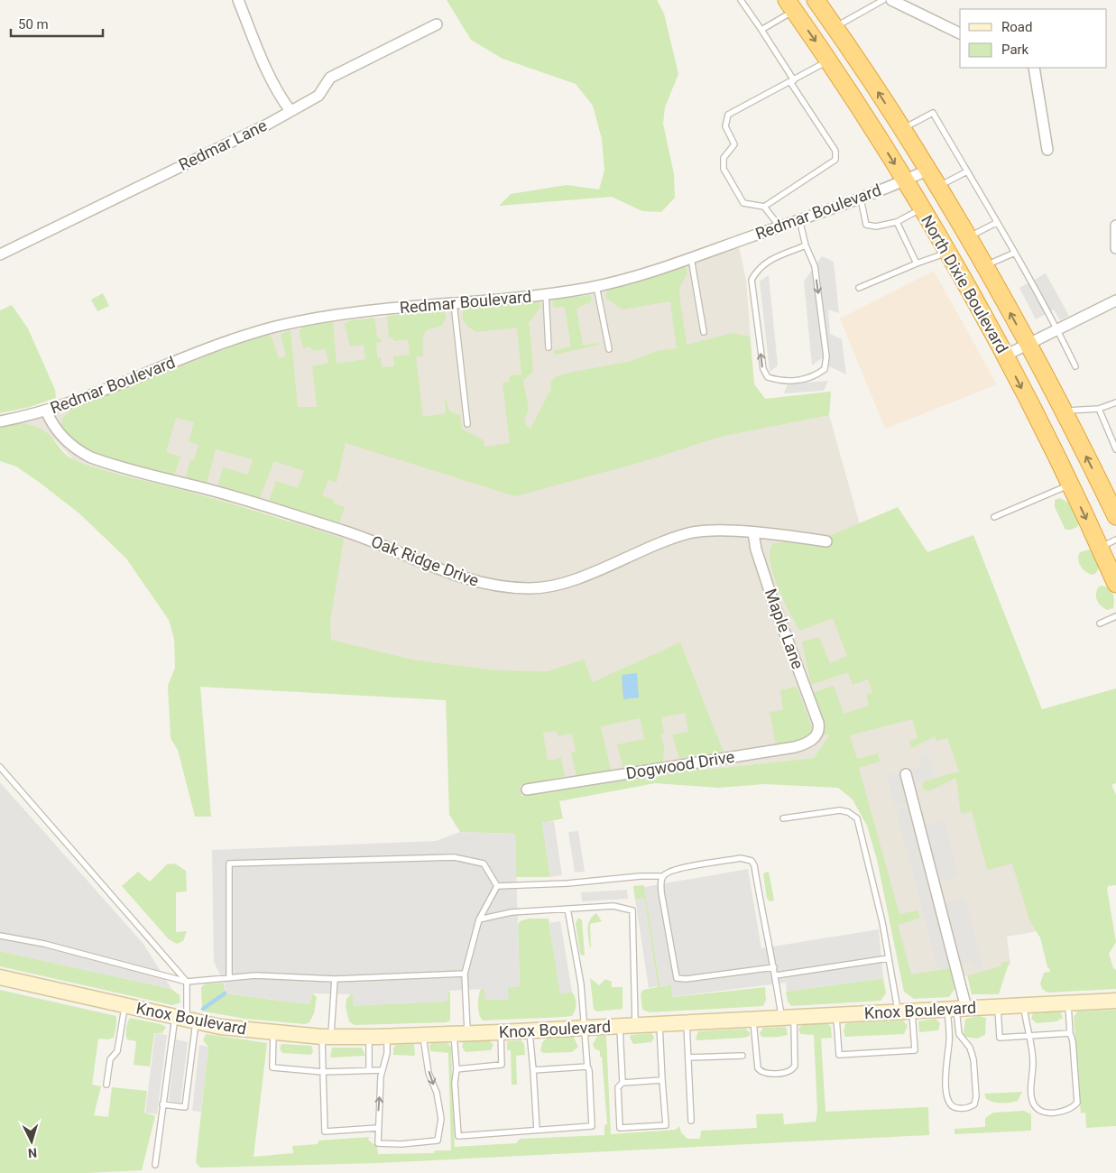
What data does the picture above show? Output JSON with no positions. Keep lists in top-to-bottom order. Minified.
{"streets":{"highway":["North Dixie Boulevard"],"main road":["Knox Boulevard"],"street":["Redmar Lane","Redmar Boulevard","Oak Ridge Drive","Maple Lane","Dogwood Drive"]},"crossings":[["Redmar Boulevard","North Dixie Boulevard"],["Redmar Boulevard","Oak Ridge Drive"],["Oak Ridge Drive","Maple Lane"],["Maple Lane","Dogwood Drive"]],"legend":["Road","Park"],"scale_bar":"50 m","north":"bottom"}
